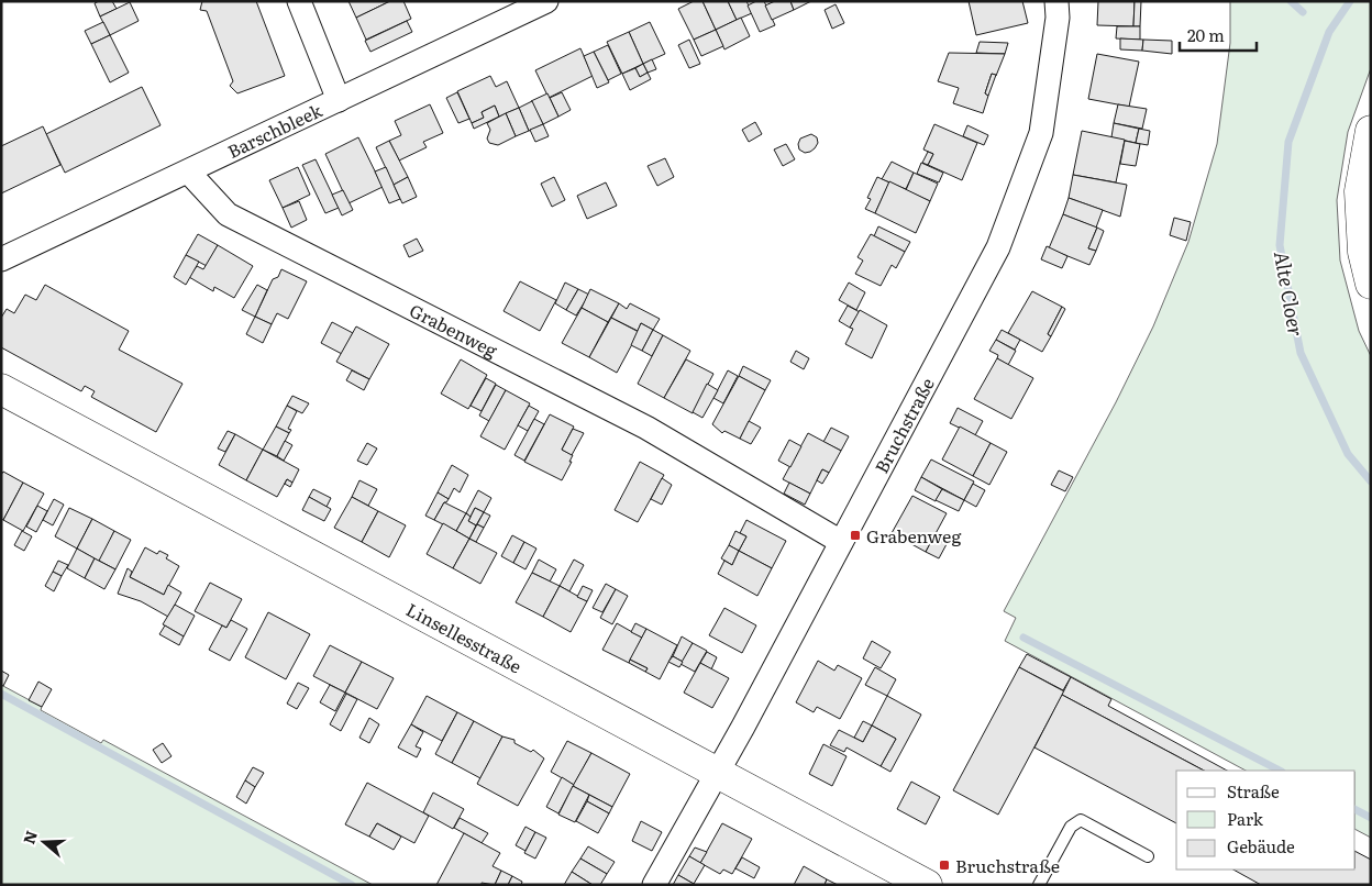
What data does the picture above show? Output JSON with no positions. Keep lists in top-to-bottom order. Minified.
{"streets":{"main road":["Linsellesstraße"],"street":["Barschbleek","Grabenweg","Bruchstraße"]},"crossings":[["Barschbleek","Grabenweg"],["Grabenweg","Bruchstraße"],["Bruchstraße","Linsellesstraße"]],"water":["Alte Cloer"],"places":{"transit":["Grabenweg","Bruchstraße"]},"legend":["Straße","Park","Gebäude"],"scale_bar":"20 m","north":"left"}
